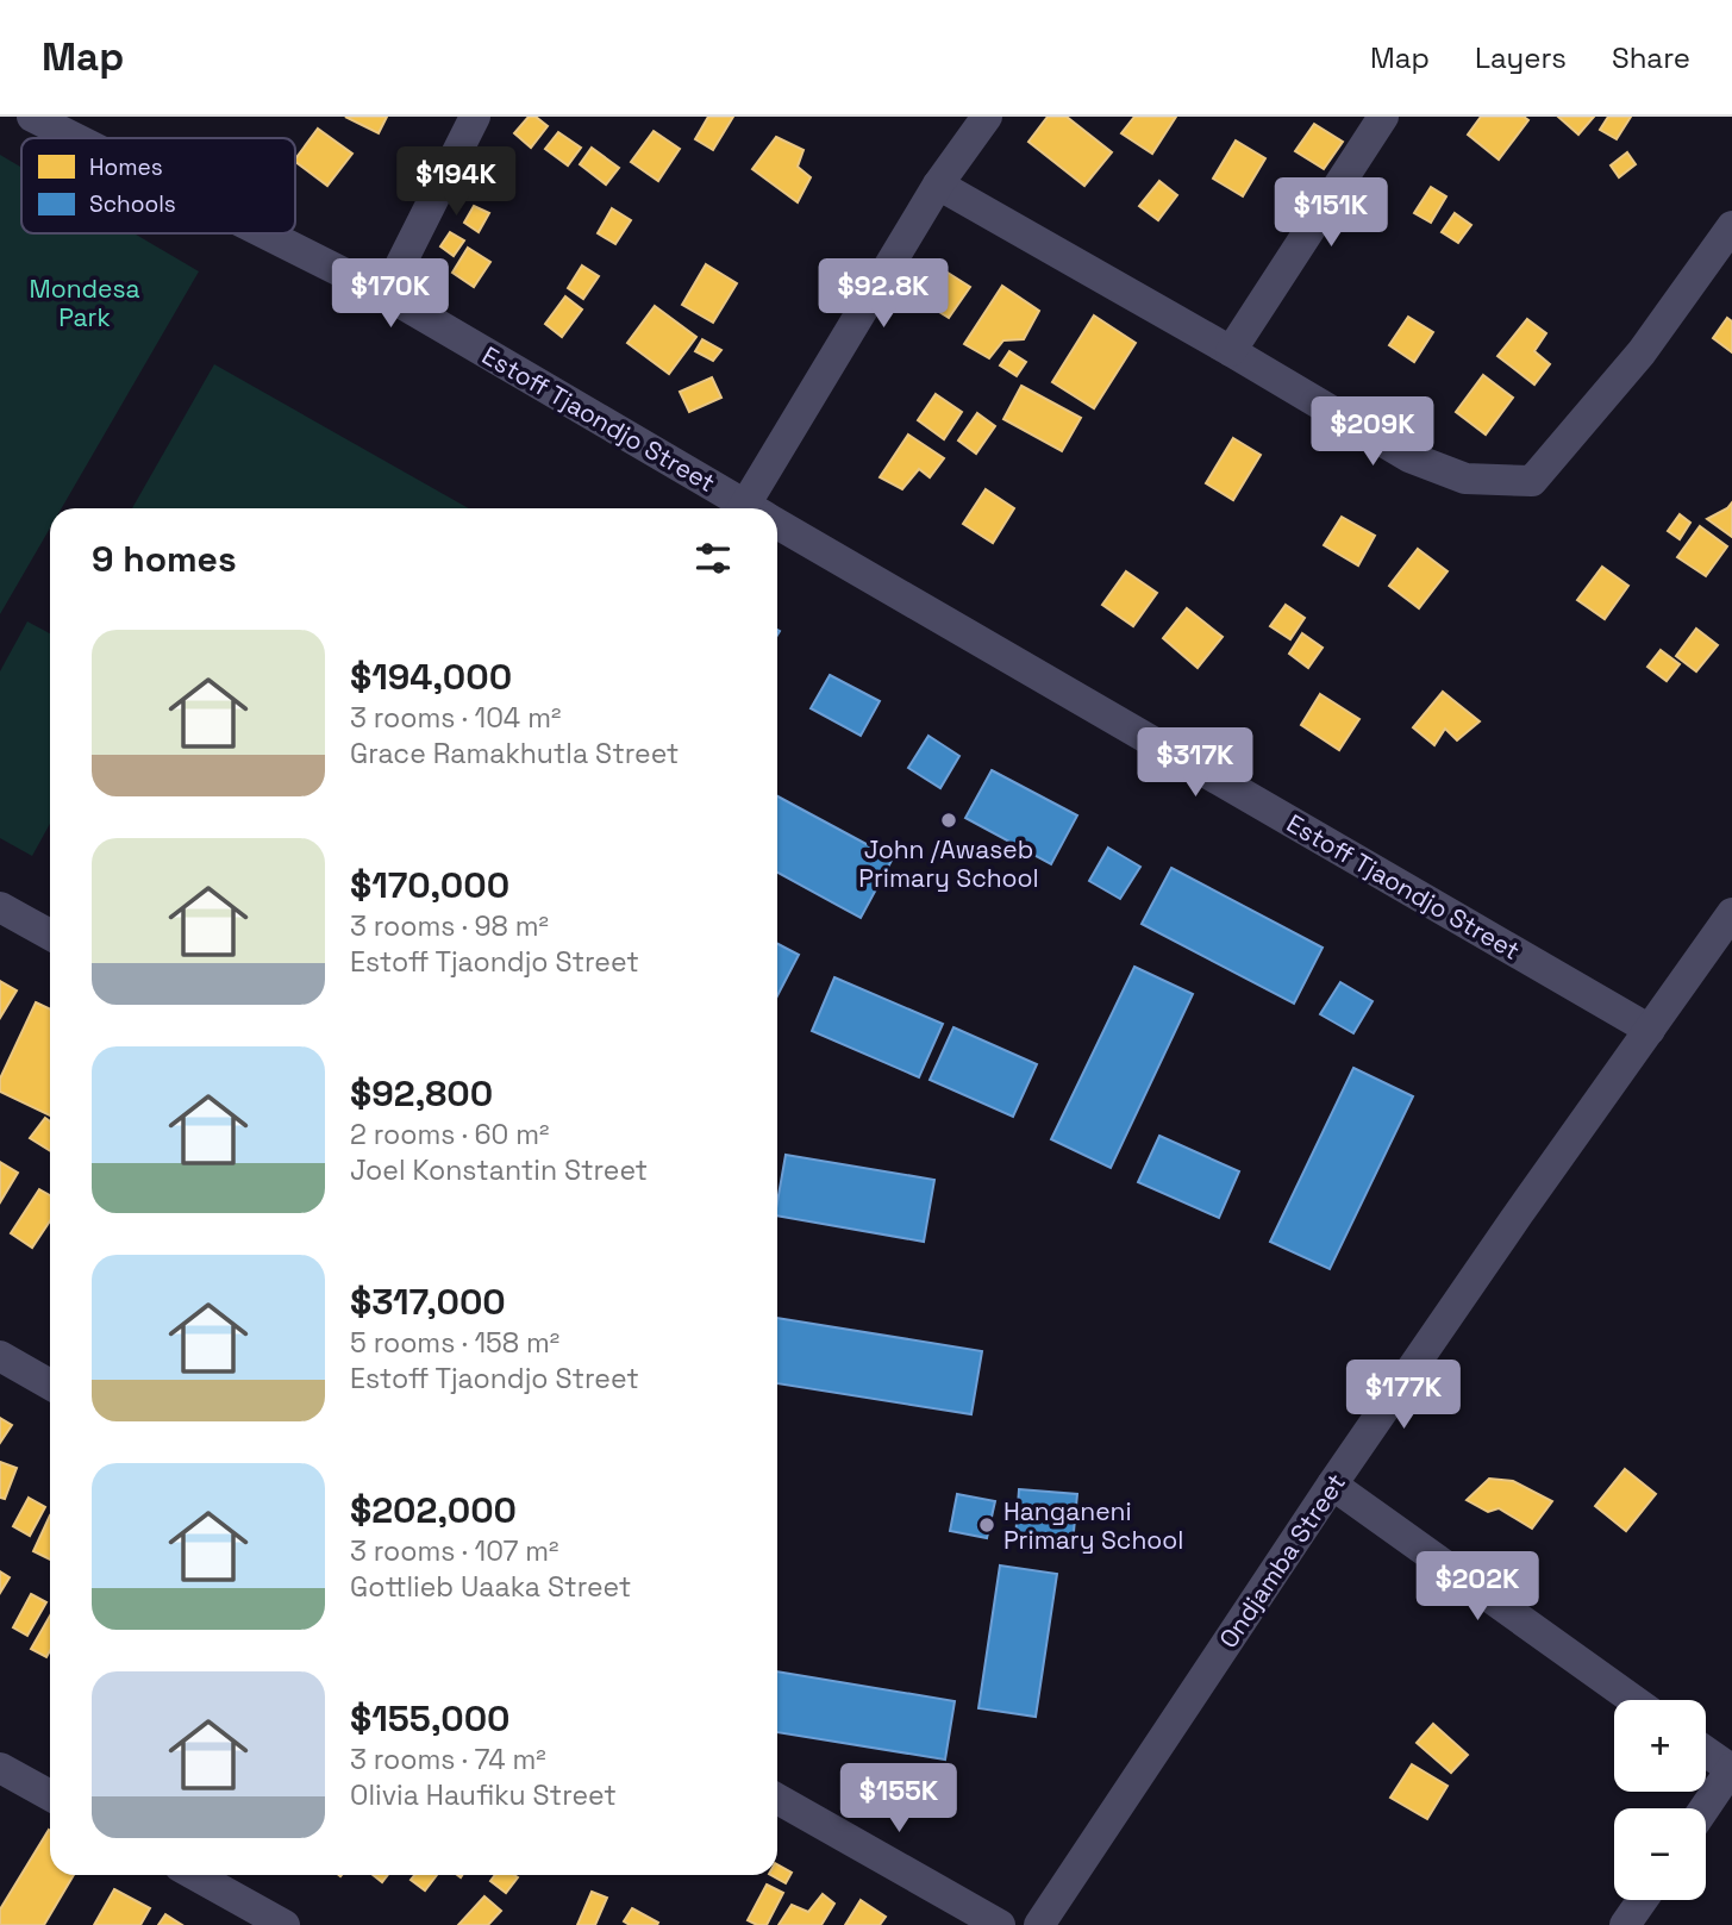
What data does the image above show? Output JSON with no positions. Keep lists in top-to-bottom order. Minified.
{"streets":{"street":["Estoff Tjaondjo Street","Ondjamba Street"]},"crossings":[["Estoff Tjaondjo Street","Ondjamba Street"]],"parks":["Mondesa Park"],"places":["John /Awaseb Primary School","Hanganeni Primary School"],"legend":["Homes","Schools"],"page":{"header":"Map","nav":["Map","Layers","Share"],"price":["$194K","$151K","$170K","$92.8K","$209K","$317K","$177K","$202K","$155K"],"heading":"9 homes","list":[{"name":"$194,000","note":"3 rooms · 104 m² · Grace Ramakhutla Street"},{"name":"$170,000","note":"3 rooms · 98 m² · Estoff Tjaondjo Street"},{"name":"$92,800","note":"2 rooms · 60 m² · Joel Konstantin Street"},{"name":"$317,000","note":"5 rooms · 158 m² · Estoff Tjaondjo Street"},{"name":"$202,000","note":"3 rooms · 107 m² · Gottlieb Uaaka Street"},{"name":"$155,000","note":"3 rooms · 74 m² · Olivia Haufiku Street"}],"map_buttons":["+","−"]}}
